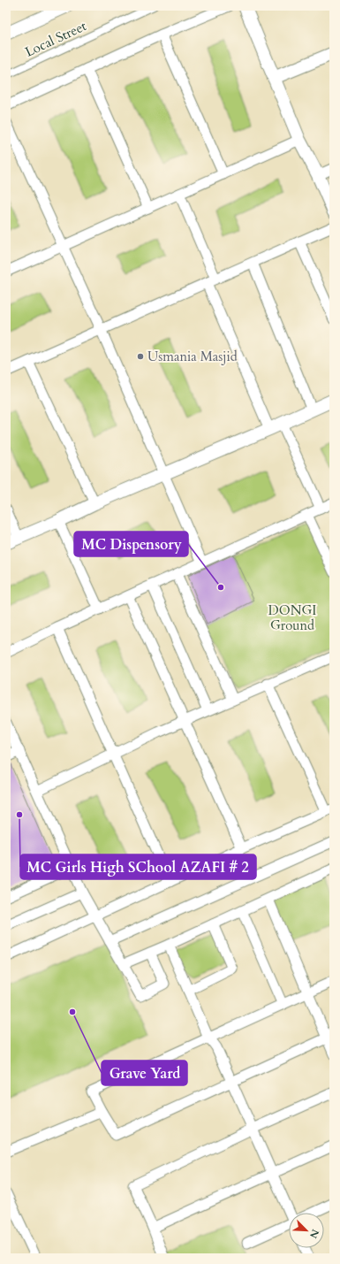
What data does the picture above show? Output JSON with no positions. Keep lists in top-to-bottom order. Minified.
{"streets":{"street":["Local Street"]},"parks":["DONGI Ground"],"places":["Usmania Masjid","MC Dispensory","MC Girls High SChool AZAFI # 2","Grave Yard"],"north":"bottom right"}
